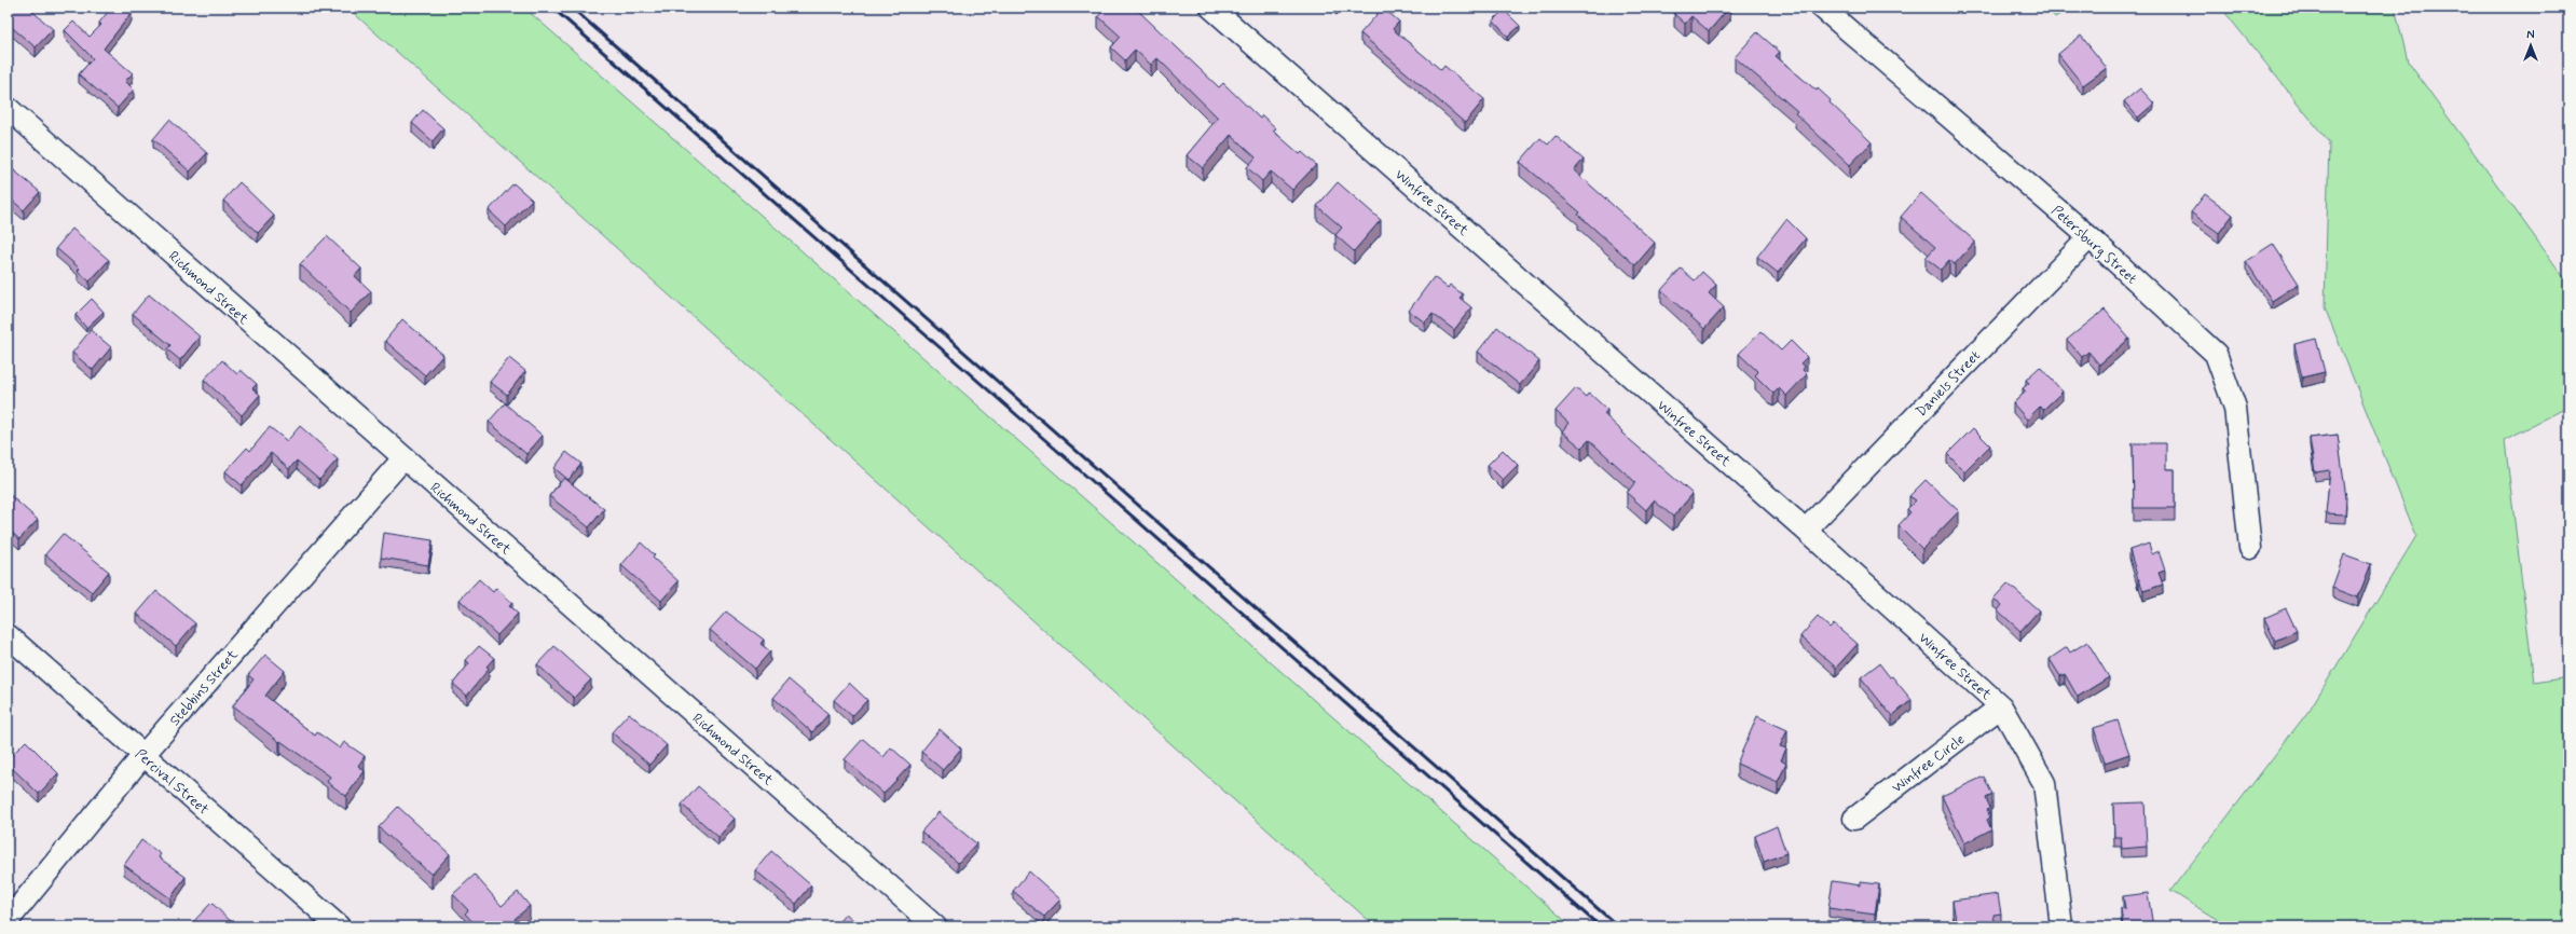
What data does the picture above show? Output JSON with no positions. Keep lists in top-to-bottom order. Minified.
{"streets":{"street":["Winfree Street","Petersburg Street","Richmond Street","Daniels Street","Stebbins Street","Winfree Circle","Percival Street"]},"crossings":[["Winfree Street","Daniels Street"],["Winfree Street","Winfree Circle"],["Petersburg Street","Daniels Street"],["Richmond Street","Stebbins Street"],["Stebbins Street","Percival Street"]],"north":"top"}
